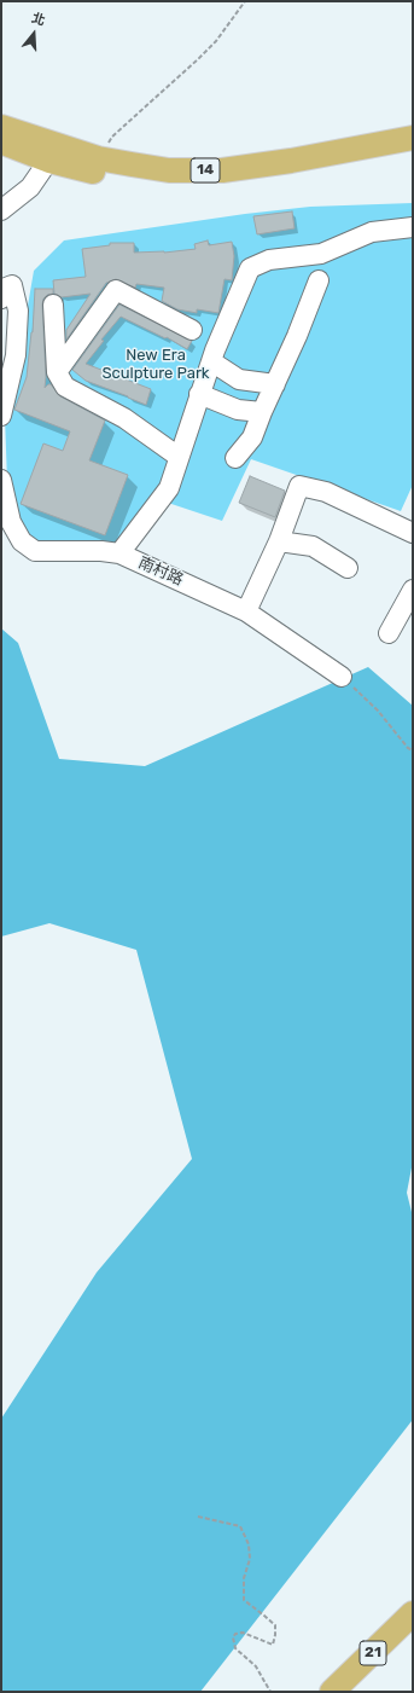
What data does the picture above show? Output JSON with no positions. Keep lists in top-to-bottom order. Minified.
{"streets":{"main road":["14","21"],"street":["南村路"]},"parks":["New Era Sculpture Park"],"north":"top"}
